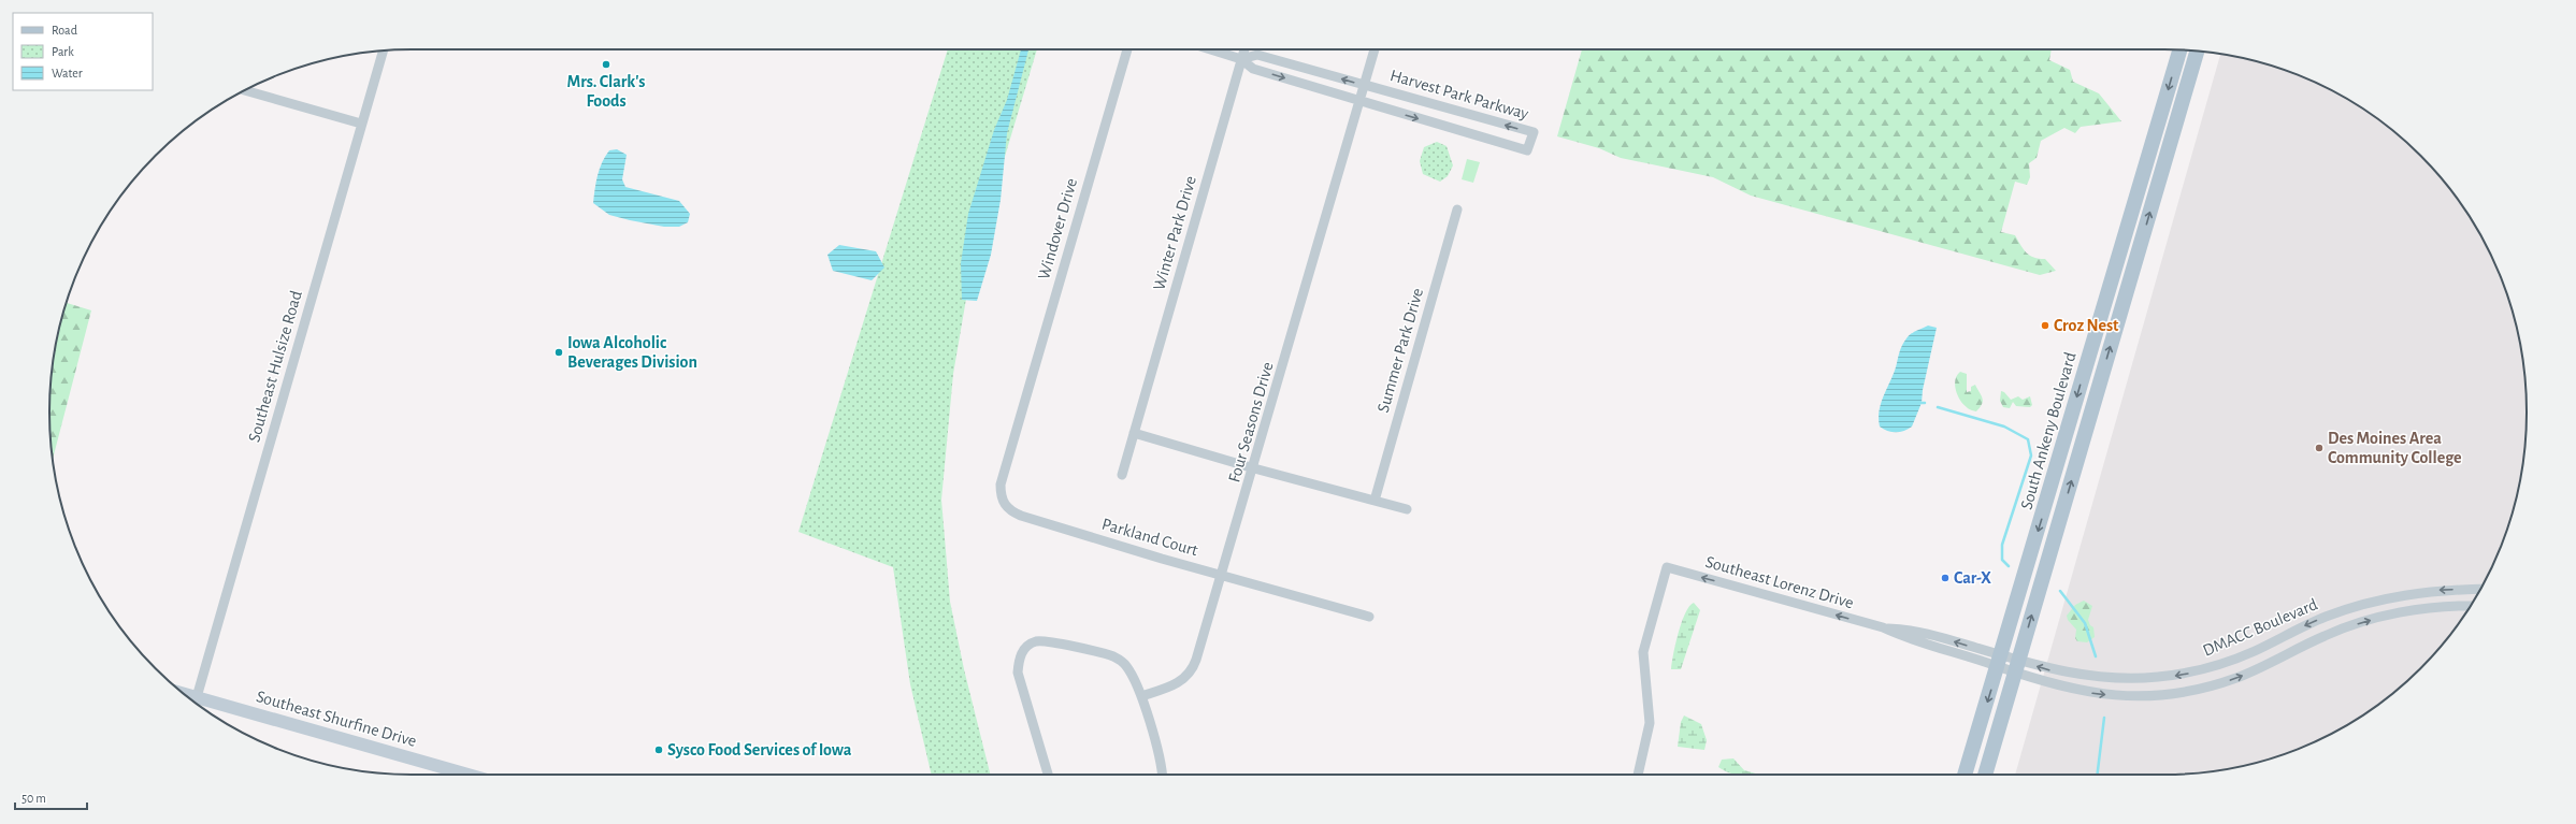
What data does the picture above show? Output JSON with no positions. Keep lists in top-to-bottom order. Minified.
{"streets":{"main road":["South Ankeny Boulevard"],"street":["Harvest Park Parkway","Windover Drive","Winter Park Drive","Summer Park Drive","Southeast Hulsize Road","Four Seasons Drive","Parkland Court","Southeast Lorenz Drive","DMACC Boulevard","Southeast Shurfine Drive"]},"crossings":[["Harvest Park Parkway","Winter Park Drive"],["Harvest Park Parkway","Four Seasons Drive"],["Windover Drive","Parkland Court"],["Southeast Hulsize Road","Southeast Shurfine Drive"],["Four Seasons Drive","Parkland Court"],["South Ankeny Boulevard","Southeast Lorenz Drive"],["South Ankeny Boulevard","DMACC Boulevard"],["Southeast Lorenz Drive","DMACC Boulevard"]],"places":["Mrs. Clark's Foods","Croz Nest","Iowa Alcoholic Beverages Division","Des Moines Area Community College","Car-X","Sysco Food Services of Iowa"],"legend":["Road","Park","Water"],"scale_bar":"50 m"}
